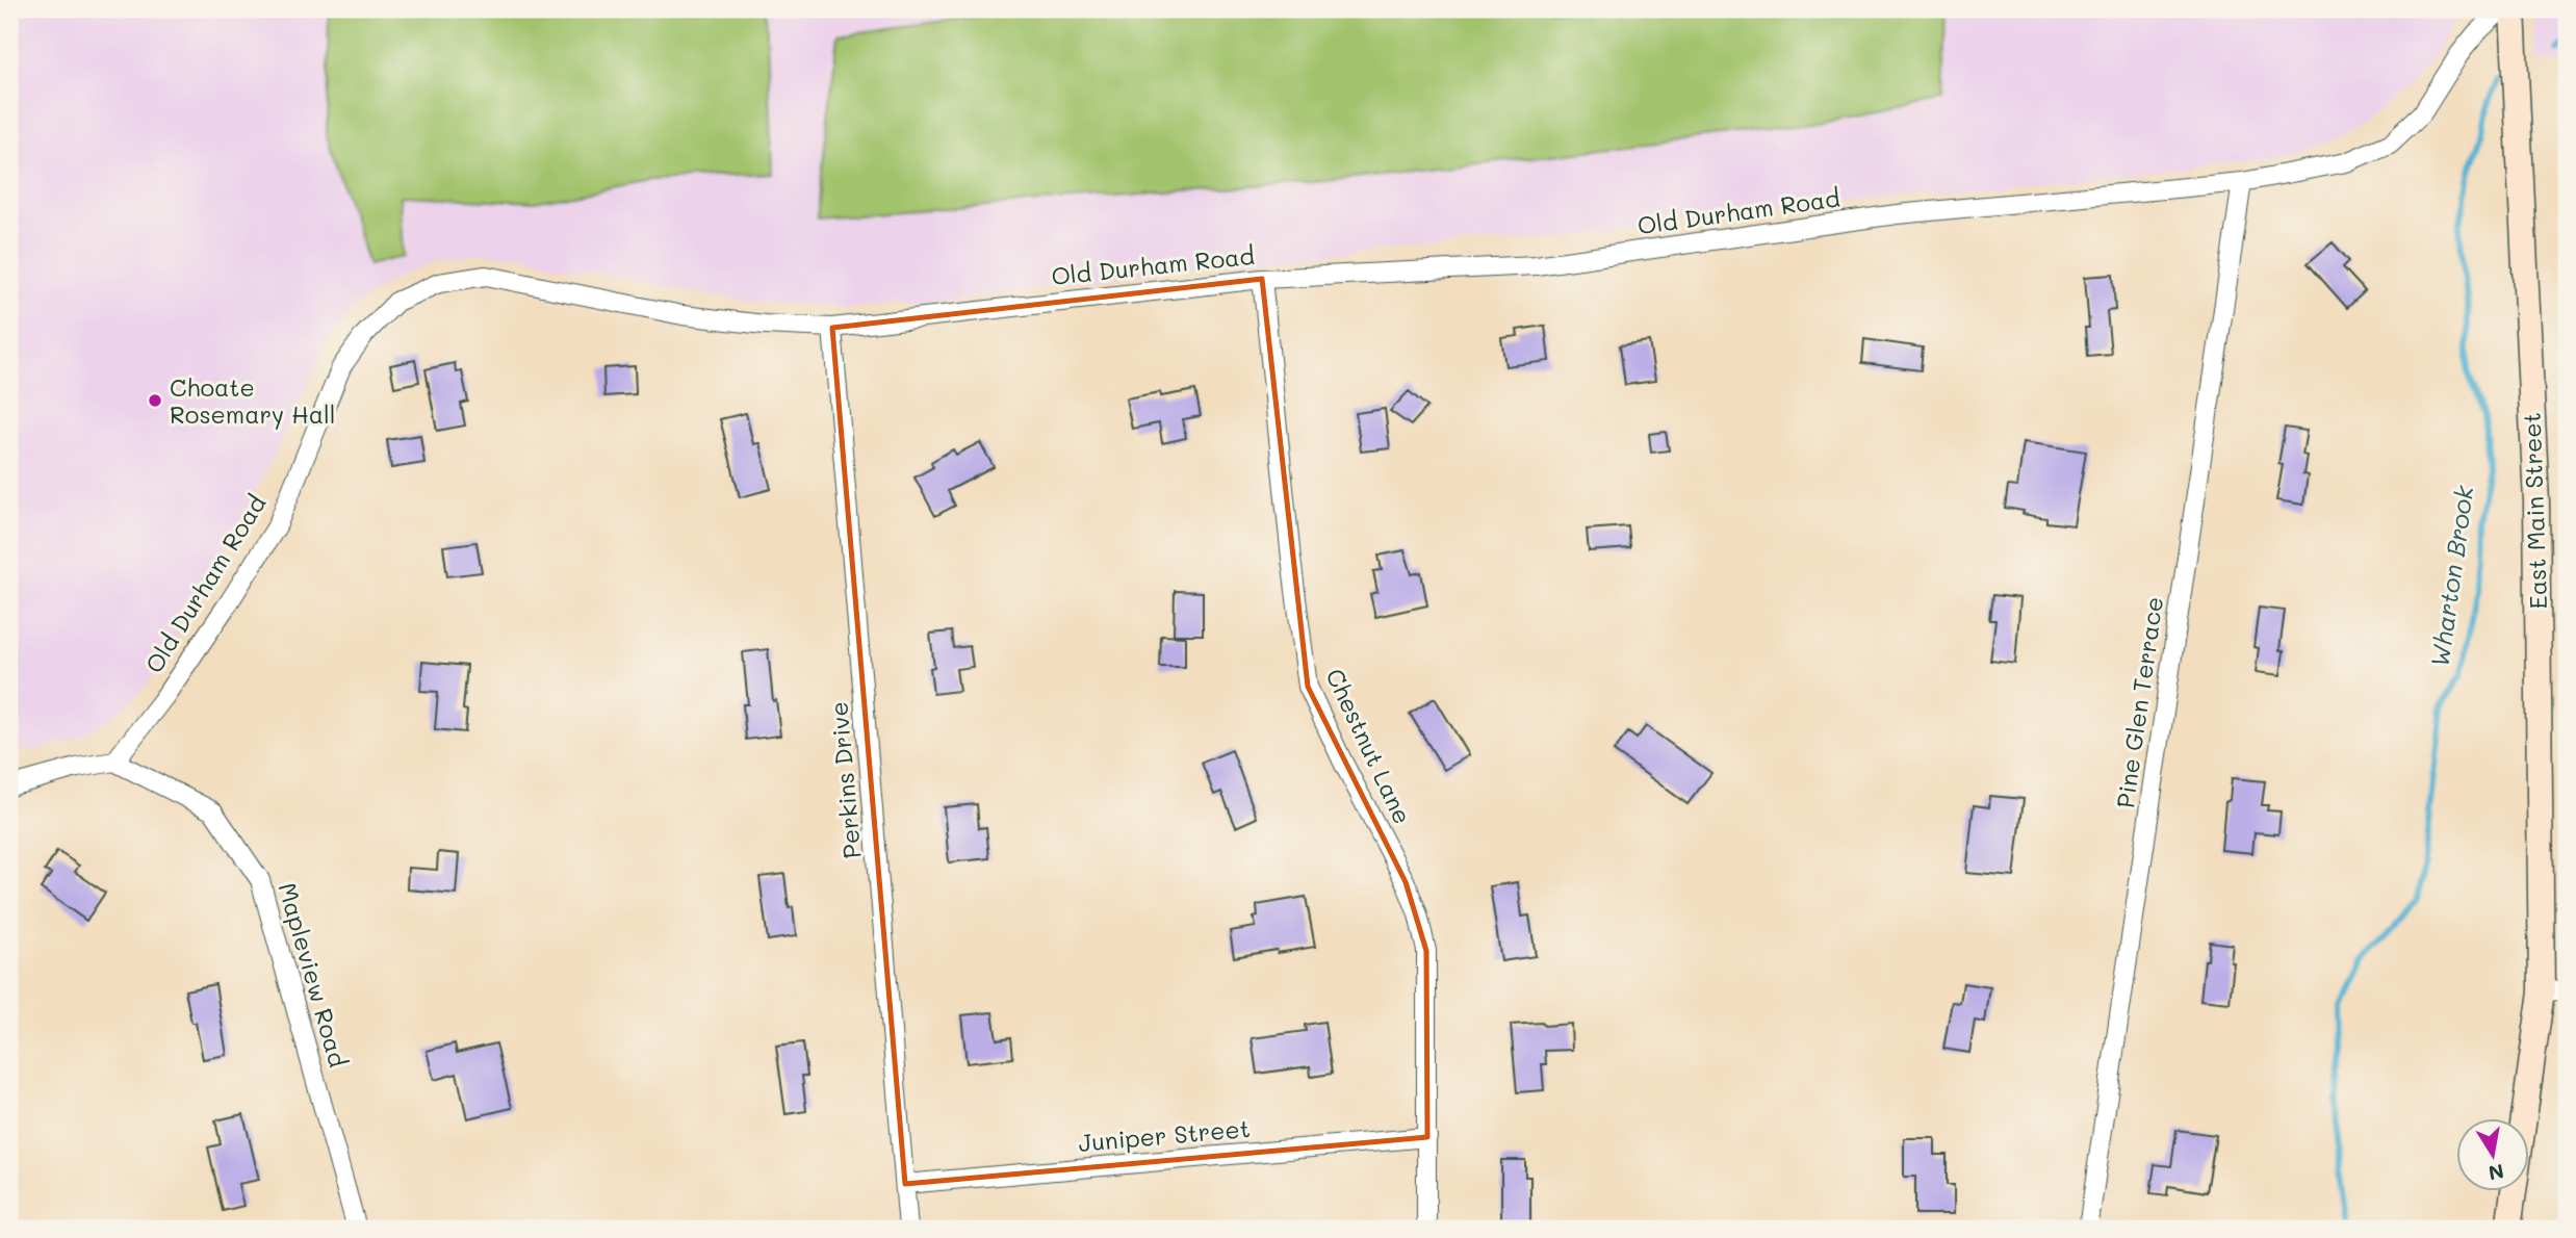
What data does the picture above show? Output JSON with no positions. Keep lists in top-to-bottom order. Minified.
{"streets":{"main road":["East Main Street"],"street":["Old Durham Road","Pine Glen Terrace","Chestnut Lane","Perkins Drive","Mapleview Road","Juniper Street"]},"crossings":[["Old Durham Road","Pine Glen Terrace"],["Old Durham Road","Chestnut Lane"],["Old Durham Road","Perkins Drive"],["Old Durham Road","Mapleview Road"],["Chestnut Lane","Juniper Street"],["Perkins Drive","Juniper Street"]],"water":["Wharton Brook"],"places":["Choate Rosemary Hall"],"north":"bottom"}
